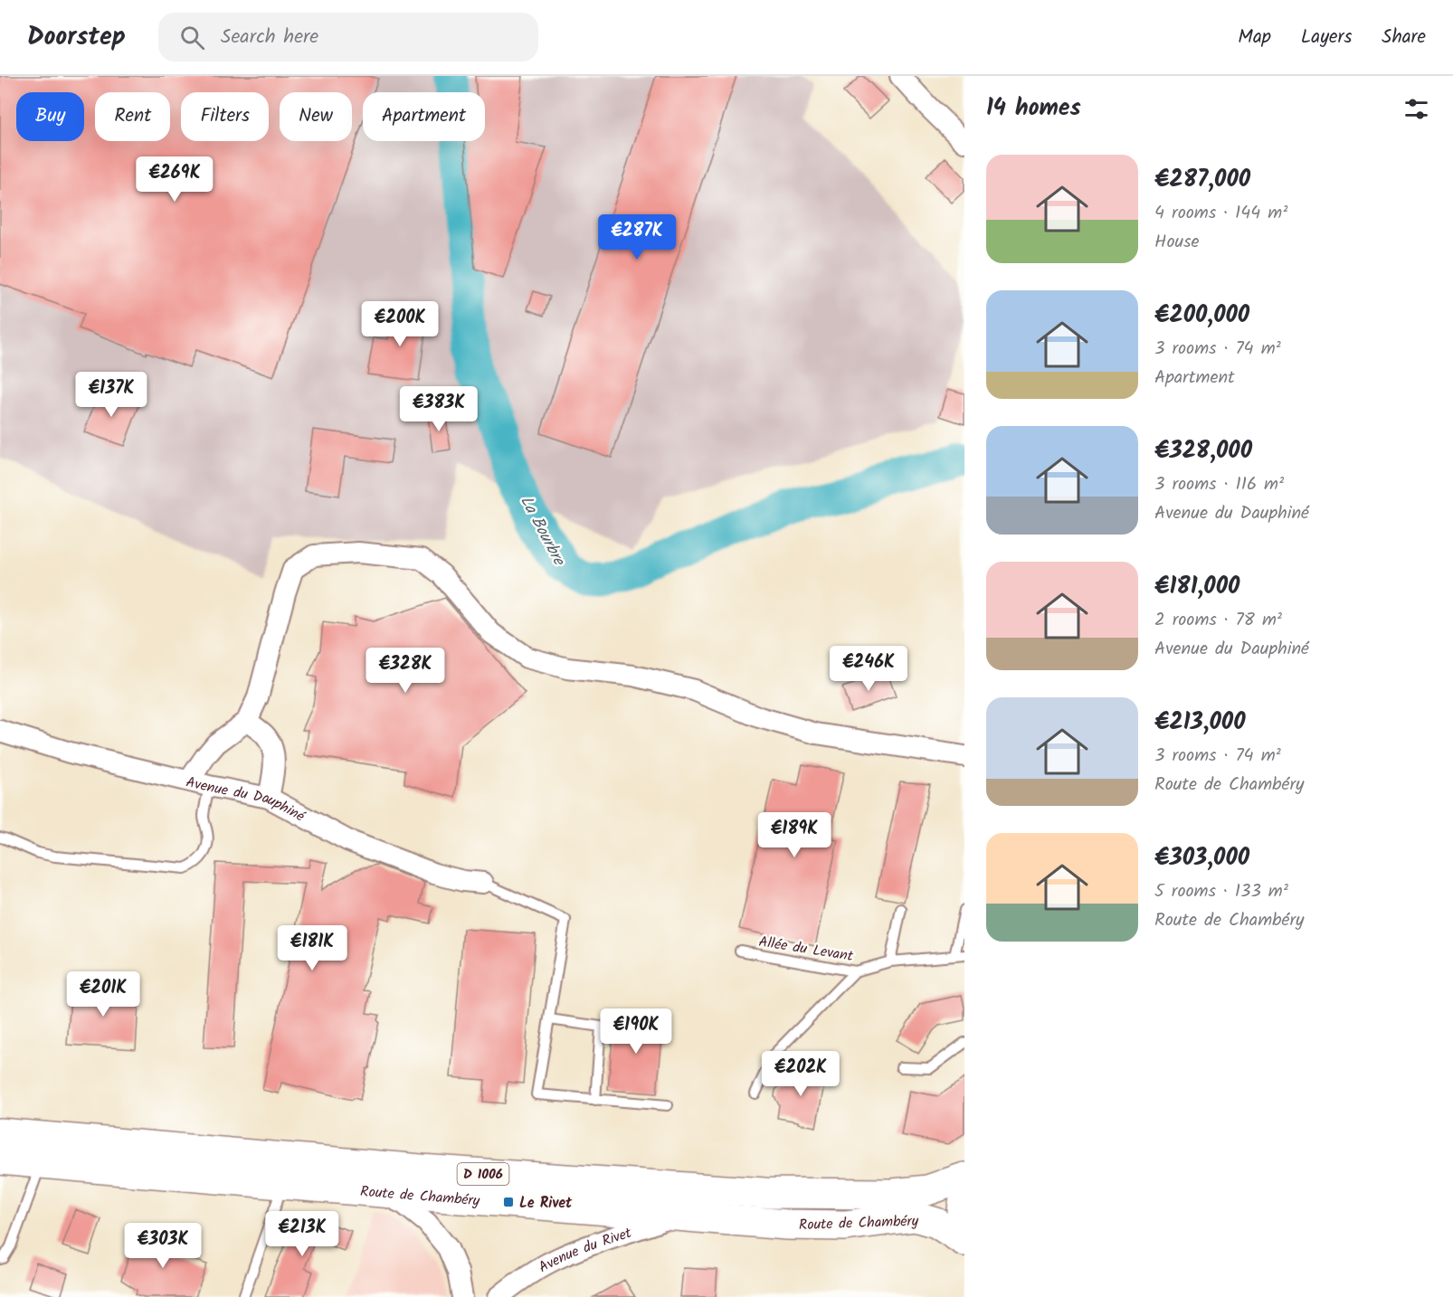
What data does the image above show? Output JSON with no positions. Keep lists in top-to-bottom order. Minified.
{"streets":{"main road":["D 1006","Route de Chambéry"],"street":["Avenue du Dauphiné","Avenue du Rivet"],"lane":["Allée du Levant"]},"crossings":[["Route de Chambéry","Avenue du Rivet"]],"water":["La Bourbre"],"places":{"transit":["Le Rivet"]},"page":{"header":"Doorstep","search":"Search here","nav":["Map","Layers","Share"],"heading":"14 homes","chip":["Buy","Rent","Filters","New","Apartment"],"list":[{"name":"€287,000","note":"4 rooms · 144 m² · House"},{"name":"€200,000","note":"3 rooms · 74 m² · Apartment"},{"name":"€328,000","note":"3 rooms · 116 m² · Avenue du Dauphiné"},{"name":"€181,000","note":"2 rooms · 78 m² · Avenue du Dauphiné"},{"name":"€213,000","note":"3 rooms · 74 m² · Route de Chambéry"},{"name":"€303,000","note":"5 rooms · 133 m² · Route de Chambéry"}],"price":["€269K","€287K","€200K","€137K","€383K","€246K","€328K","€189K","€181K","€201K","€190K","€202K","€213K","€303K"]}}
